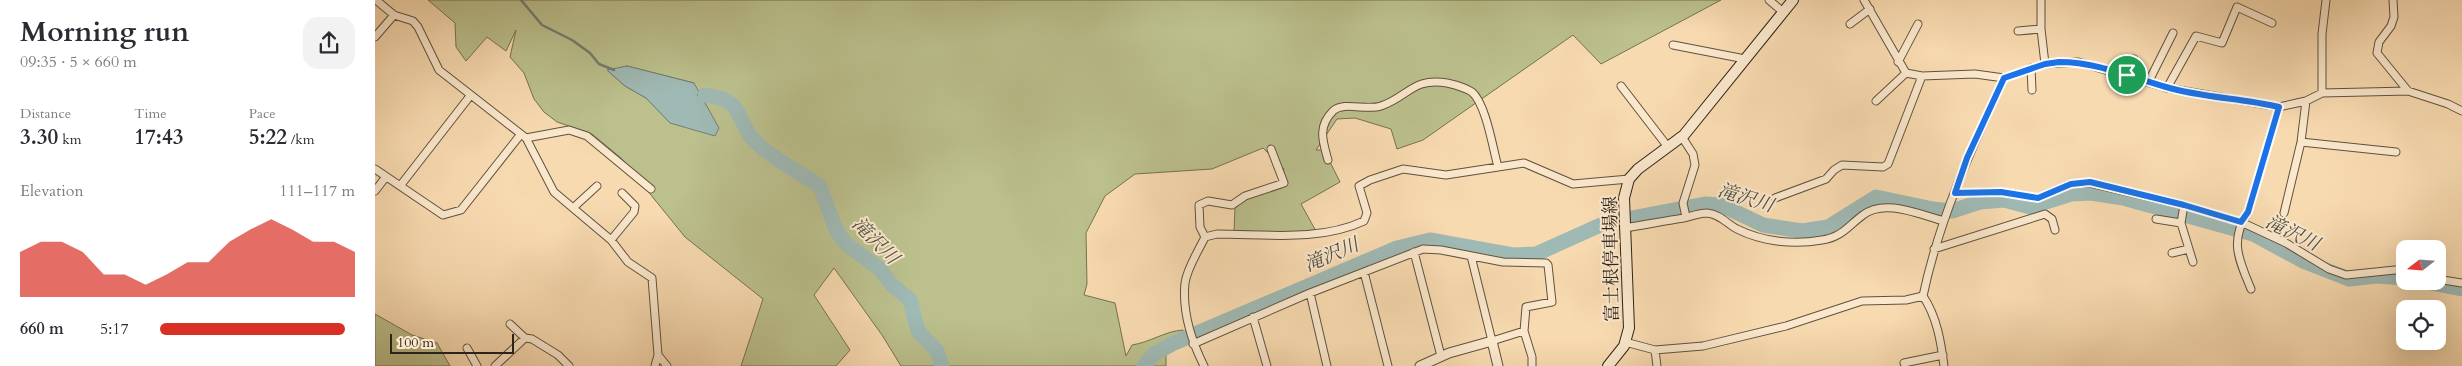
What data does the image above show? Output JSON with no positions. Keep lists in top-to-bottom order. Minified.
{"streets":{"main road":["富士根停車場線"]},"water":["滝沢川"],"scale_bar":"100 m","north":"left","page":{"heading":["Morning run","09:35 · 5 × 660 m"],"stats":[["Distance","3.30 km"],["Time","17:43"],["Pace","5:22 /km"]],"chart":["Elevation","111–117 m"],"list":[{"name":"660 m","note":"5:17"}],"scale":"100 m"}}
